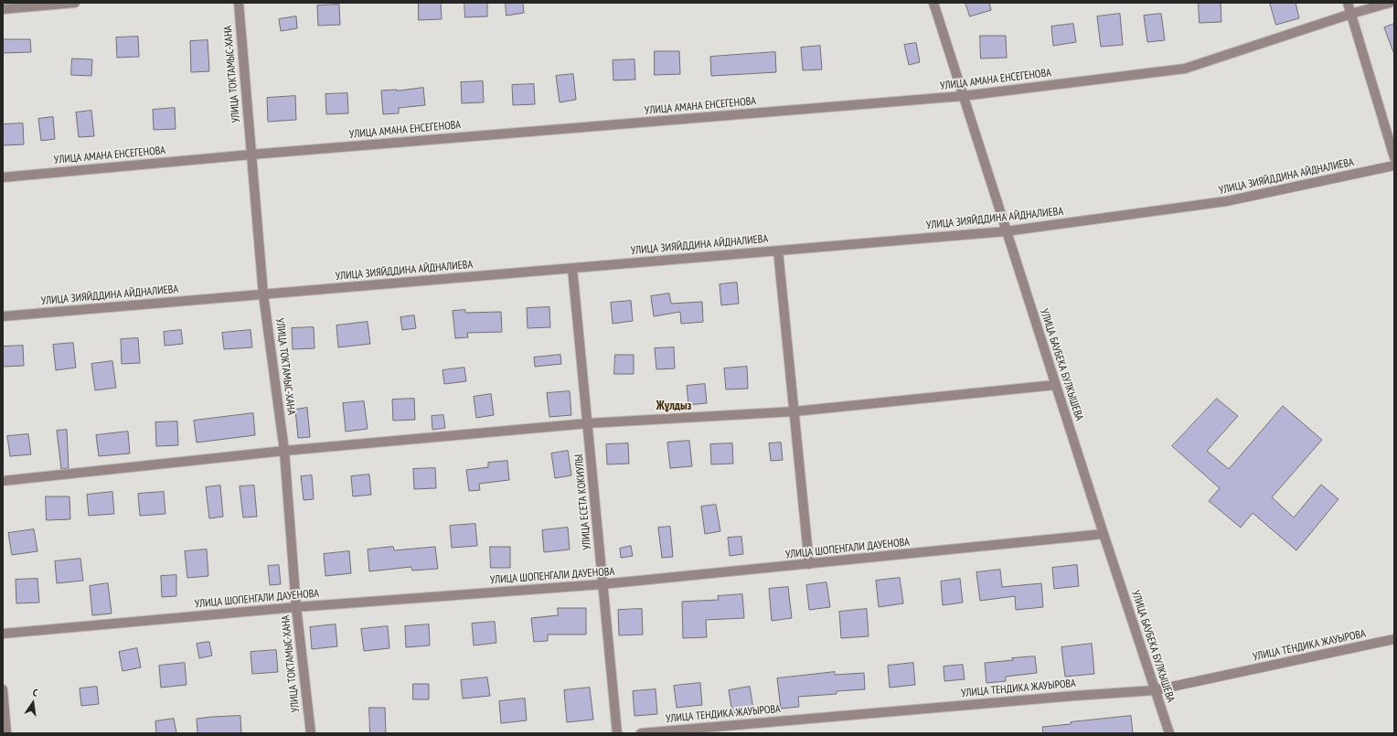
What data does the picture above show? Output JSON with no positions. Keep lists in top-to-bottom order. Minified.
{"streets":{"street":["УЛИЦА ТОКТАМЫС-ХАНА","УЛИЦА АМАНА ЕНСЕГЕНОВА","УЛИЦА ЗИЯЙДДИНА АЙДНАЛИЕВА","УЛИЦА БАУБЕКА БУЛКЫШЕВА","УЛИЦА ЕСЕТА КОКИУЛЫ","УЛИЦА ШОПЕНГАЛИ ДАУЕНОВА","УЛИЦА ТЕНДИКА ЖАУЫРОВА"]},"crossings":[["УЛИЦА ТОКТАМЫС-ХАНА","УЛИЦА АМАНА ЕНСЕГЕНОВА"],["УЛИЦА ТОКТАМЫС-ХАНА","УЛИЦА ЗИЯЙДДИНА АЙДНАЛИЕВА"],["УЛИЦА ТОКТАМЫС-ХАНА","УЛИЦА ШОПЕНГАЛИ ДАУЕНОВА"],["УЛИЦА АМАНА ЕНСЕГЕНОВА","УЛИЦА БАУБЕКА БУЛКЫШЕВА"],["УЛИЦА ЗИЯЙДДИНА АЙДНАЛИЕВА","УЛИЦА БАУБЕКА БУЛКЫШЕВА"],["УЛИЦА ЗИЯЙДДИНА АЙДНАЛИЕВА","УЛИЦА ЕСЕТА КОКИУЛЫ"],["УЛИЦА БАУБЕКА БУЛКЫШЕВА","УЛИЦА ШОПЕНГАЛИ ДАУЕНОВА"],["УЛИЦА БАУБЕКА БУЛКЫШЕВА","УЛИЦА ТЕНДИКА ЖАУЫРОВА"],["УЛИЦА ЕСЕТА КОКИУЛЫ","УЛИЦА ШОПЕНГАЛИ ДАУЕНОВА"]],"districts":["Жұлдыз"],"north":"top"}
